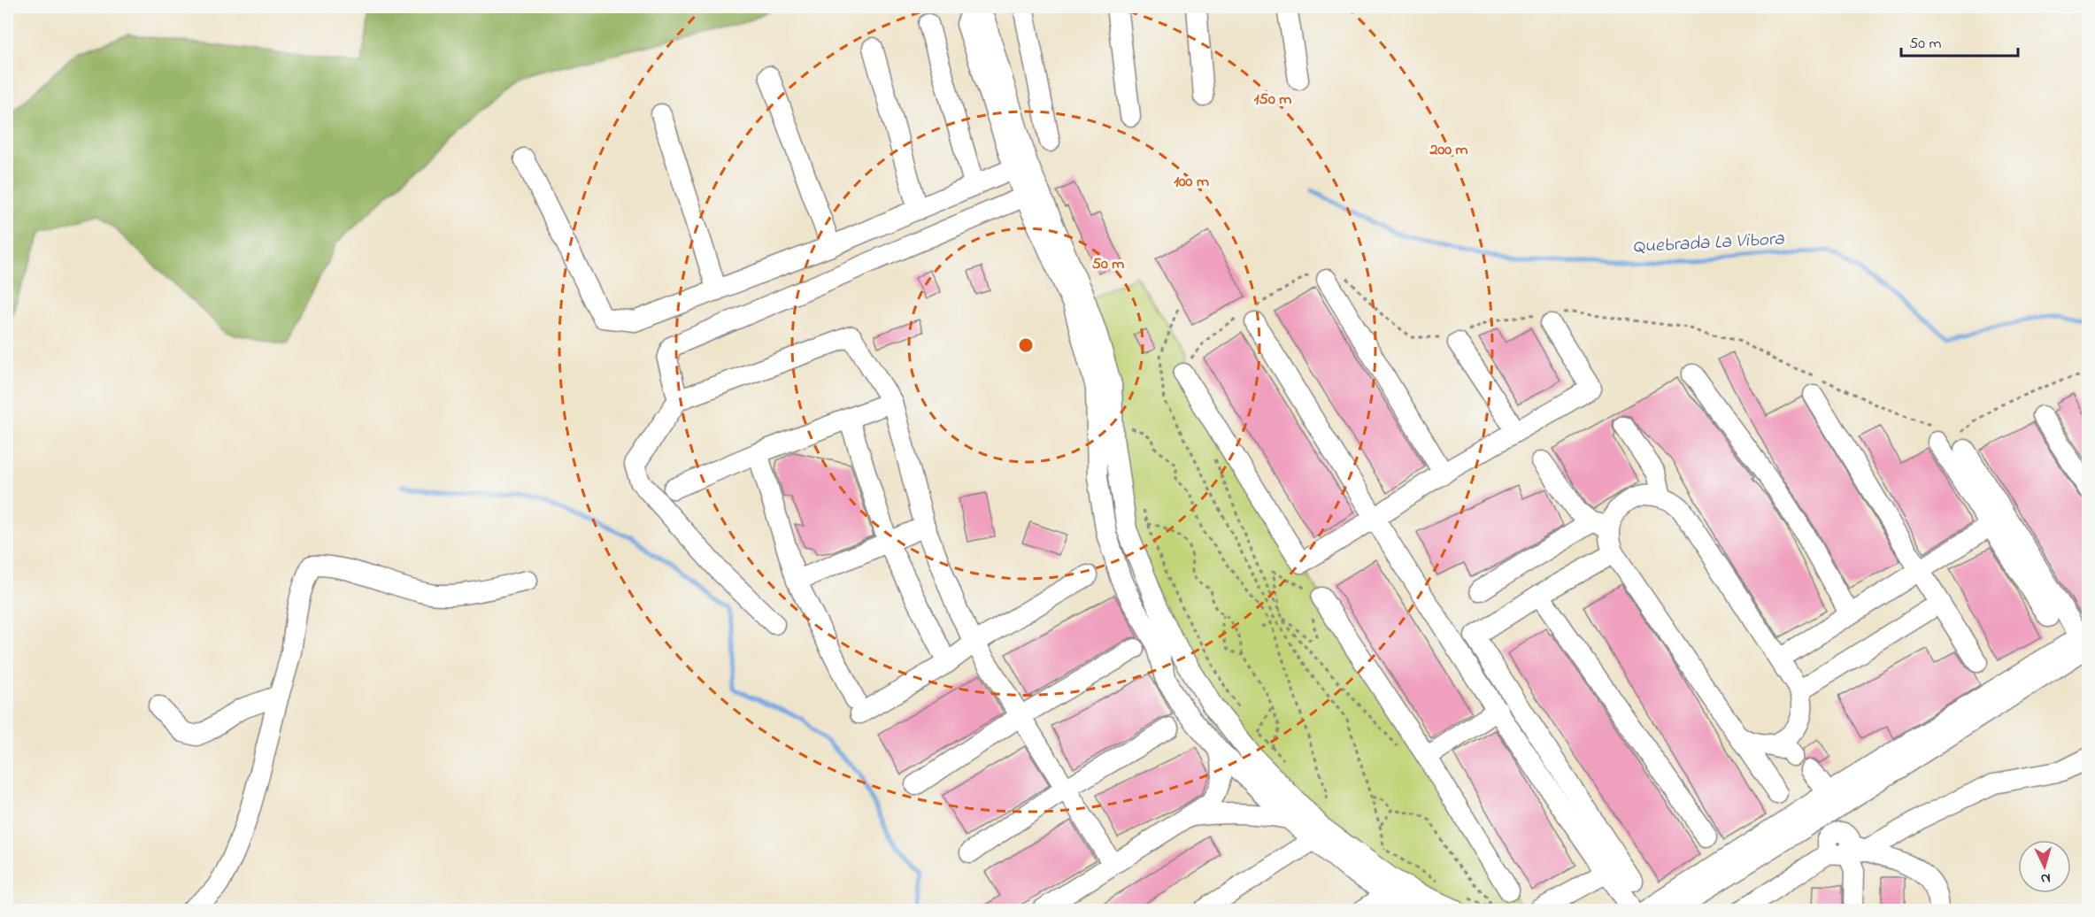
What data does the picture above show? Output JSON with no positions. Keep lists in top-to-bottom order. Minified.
{"water":["Quebrada La Vibora"],"scale_bar":"50 m","north":"bottom","rings":["150 m","200 m","100 m","50 m"]}
